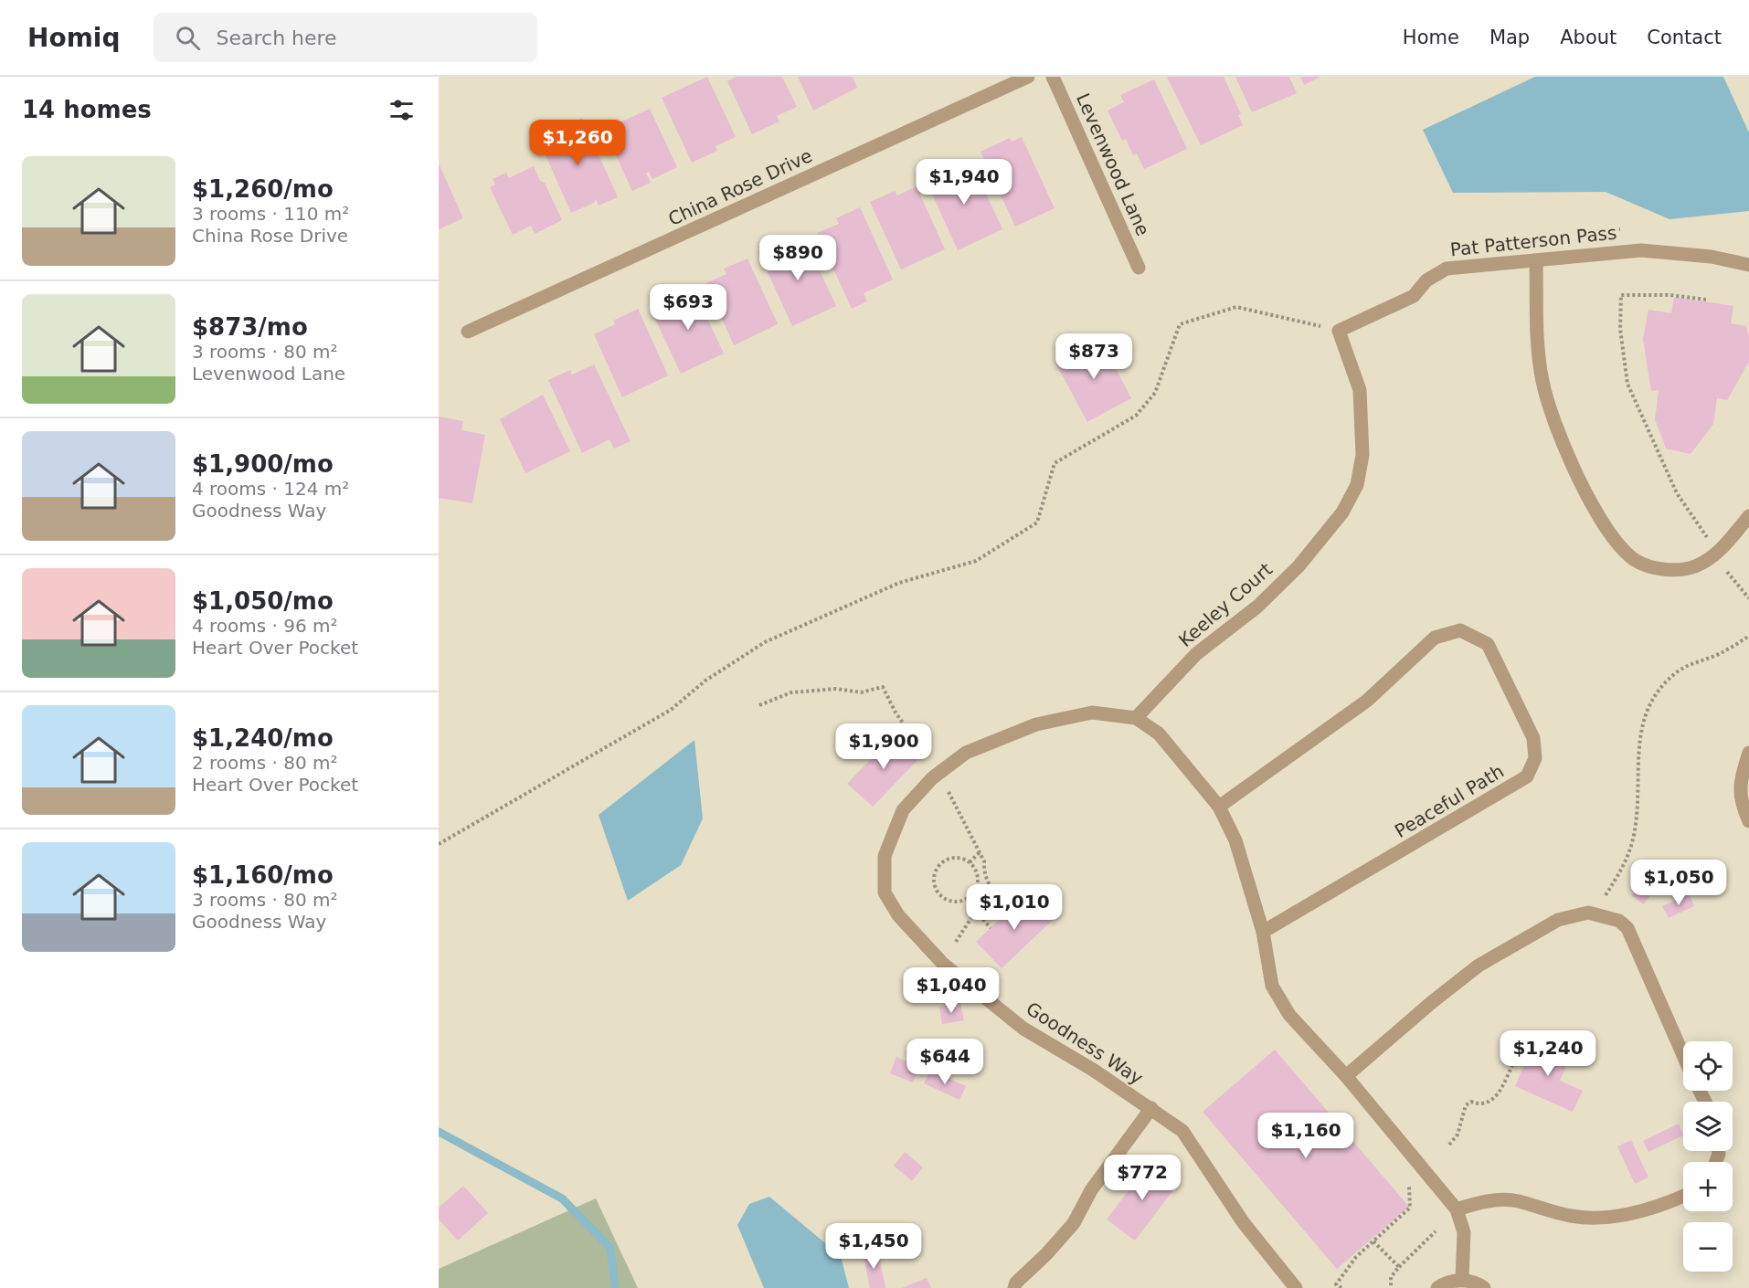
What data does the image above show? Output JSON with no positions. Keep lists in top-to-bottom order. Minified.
{"streets":{"street":["Levenwood Lane","China Rose Drive","Pat Patterson Pass","Keeley Court","Peaceful Path","Goodness Way"]},"crossings":[["Pat Patterson Pass","Keeley Court"],["Keeley Court","Goodness Way"],["Peaceful Path","Goodness Way"]],"page":{"header":"Homiq","search":"Search here","nav":["Home","Map","About","Contact"],"heading":"14 homes","price":["$1,260","$1,940","$890","$693","$873","$1,900","$1,050","$1,010","$1,040","$1,240","$644","$1,160","$772","$1,450"],"list":[{"name":"$1,260/mo","note":"3 rooms · 110 m² · China Rose Drive"},{"name":"$873/mo","note":"3 rooms · 80 m² · Levenwood Lane"},{"name":"$1,900/mo","note":"4 rooms · 124 m² · Goodness Way"},{"name":"$1,050/mo","note":"4 rooms · 96 m² · Heart Over Pocket"},{"name":"$1,240/mo","note":"2 rooms · 80 m² · Heart Over Pocket"},{"name":"$1,160/mo","note":"3 rooms · 80 m² · Goodness Way"}],"map_buttons":["+","−"]}}
